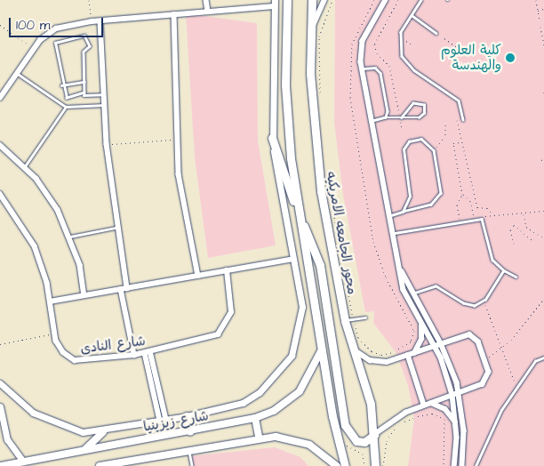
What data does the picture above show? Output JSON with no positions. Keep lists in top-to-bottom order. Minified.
{"streets":{"main road":["محور الجامعه الامريكيه","شارع زيزينيا"],"street":["شارع النادى"]},"places":["كلية العلوم والهندسة"],"scale_bar":"100 m"}
